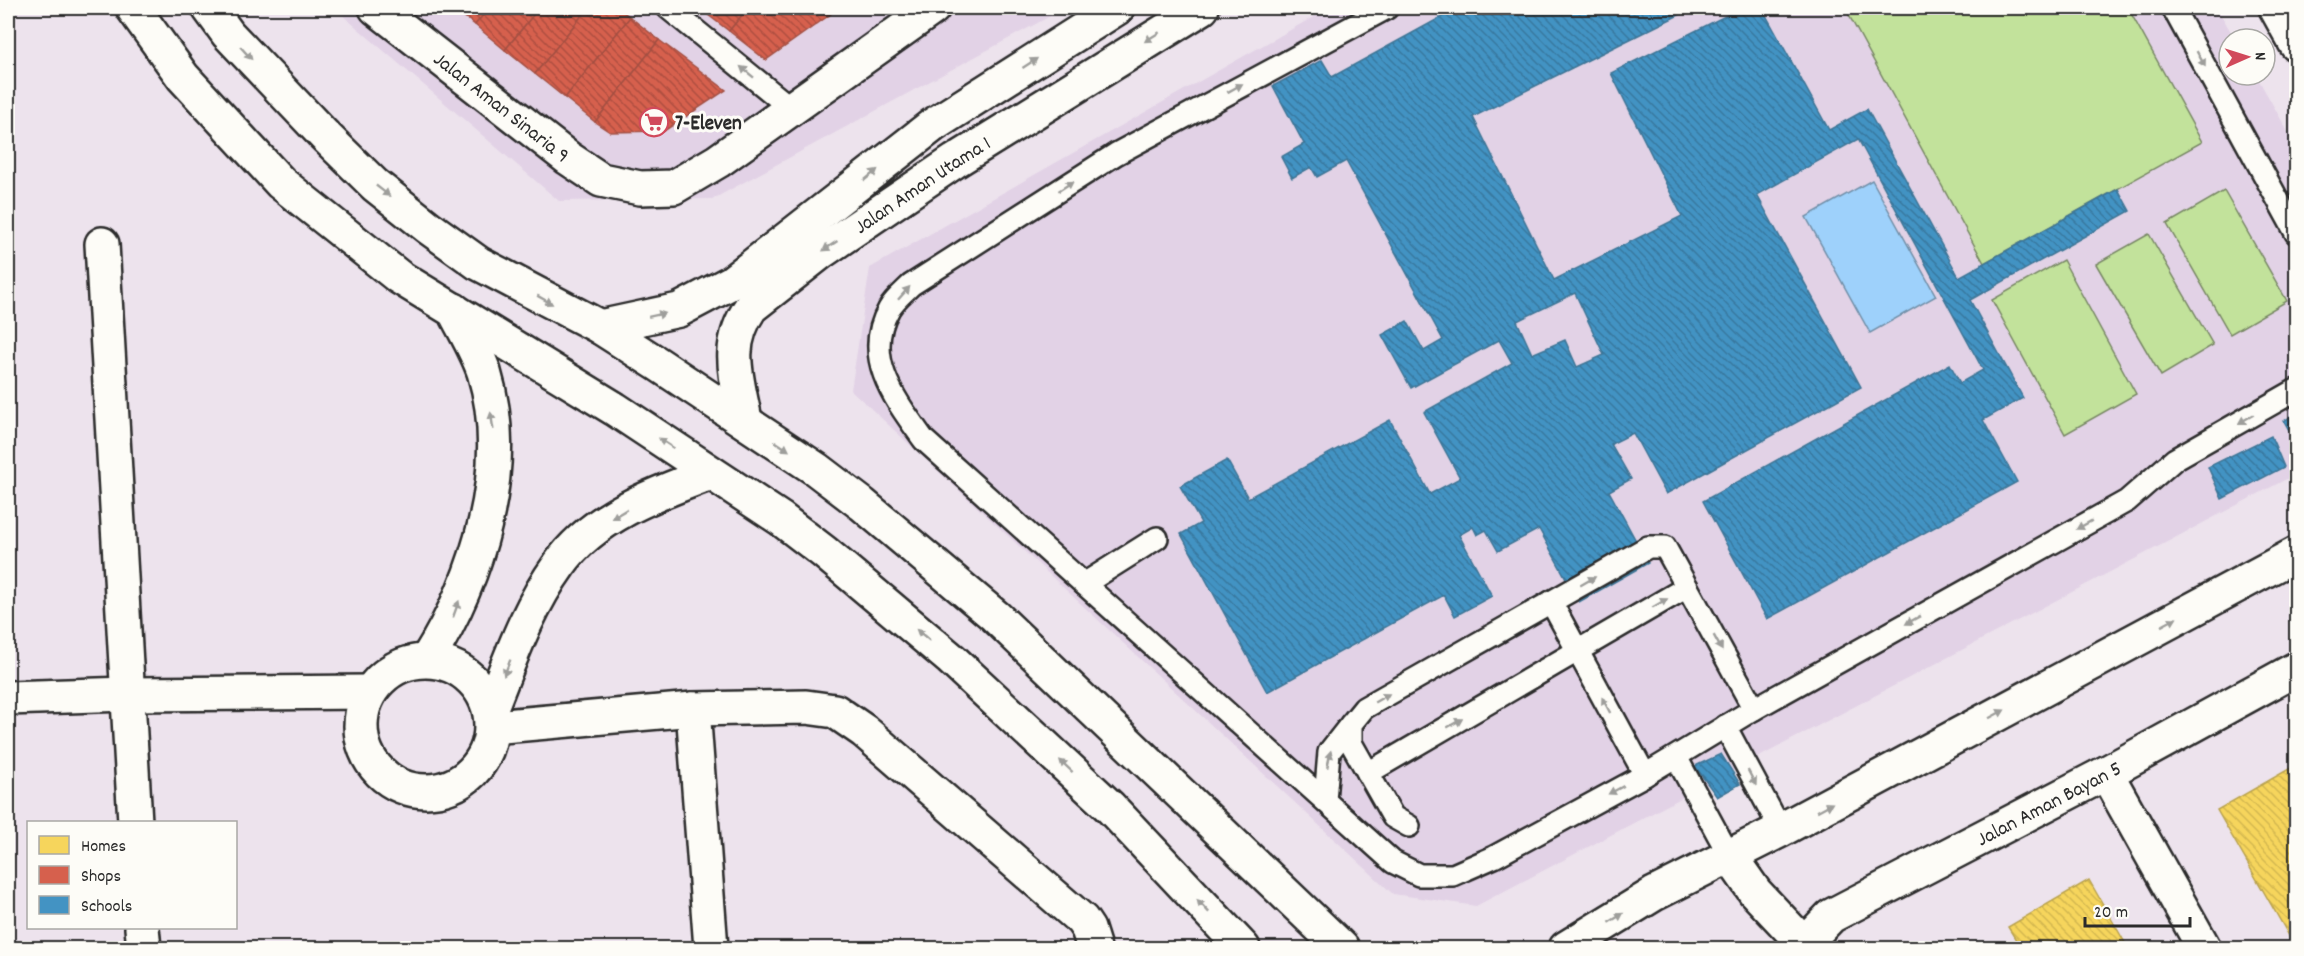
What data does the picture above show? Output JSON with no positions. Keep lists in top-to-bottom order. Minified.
{"streets":{"street":["Jalan Aman Sinaria 9","Jalan Aman Utama 1","Jalan Aman Bayan 5"]},"places":{"supermarket":["7-Eleven"]},"legend":["Homes","Shops","Schools"],"scale_bar":"20 m","north":"right"}
